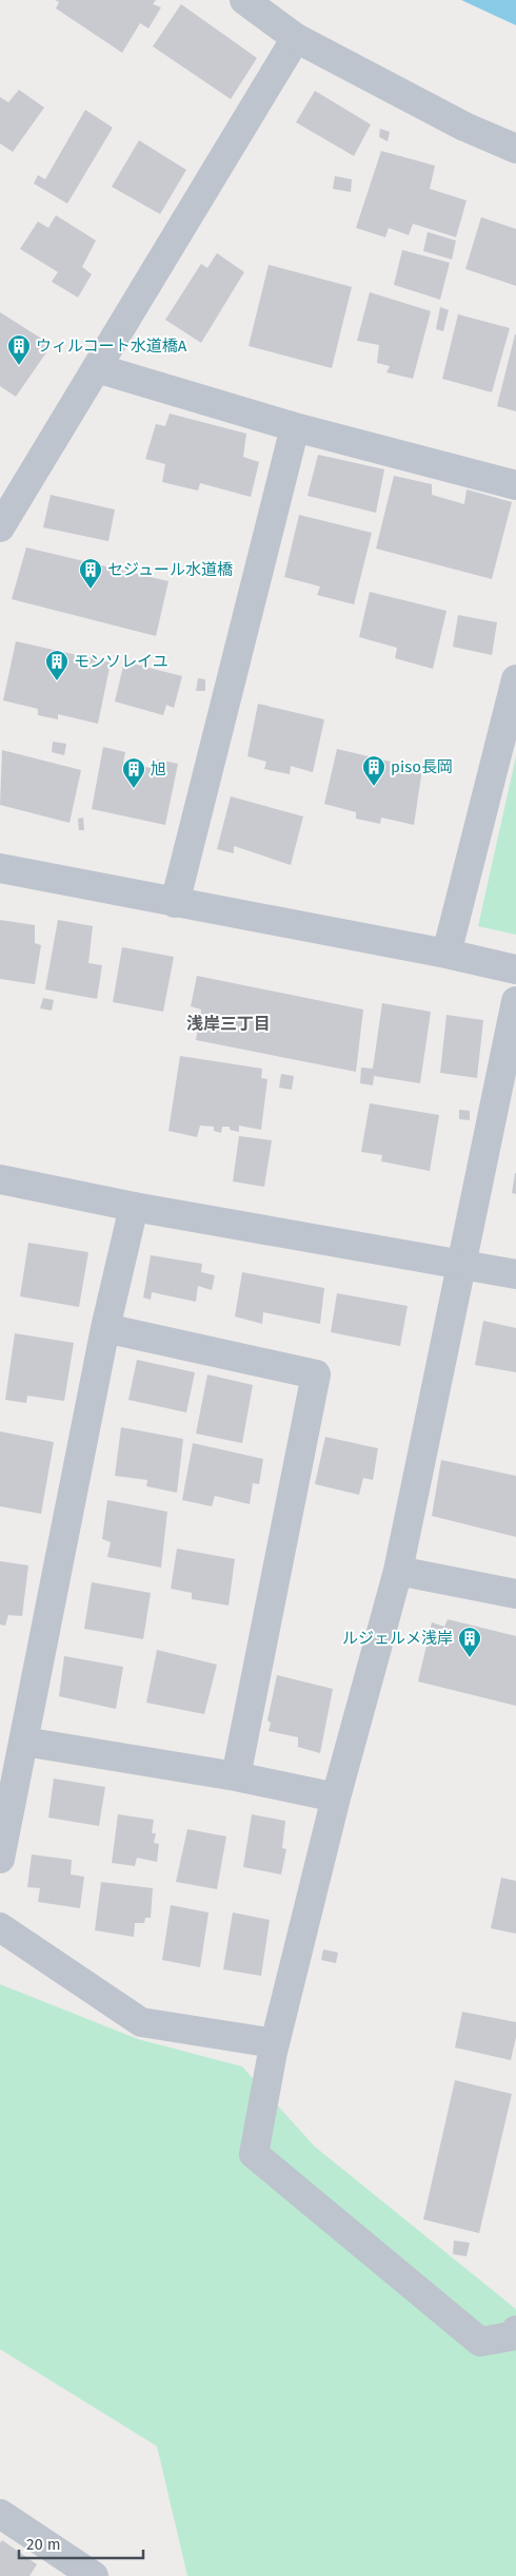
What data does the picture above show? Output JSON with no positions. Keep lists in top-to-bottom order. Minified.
{"districts":["浅岸三丁目"],"places":{"building":["ウィルコート水道橋A","セジュール水道橋","モンソレイユ","piso長岡","旭","ルジェルメ浅岸"]},"scale_bar":"20 m"}
